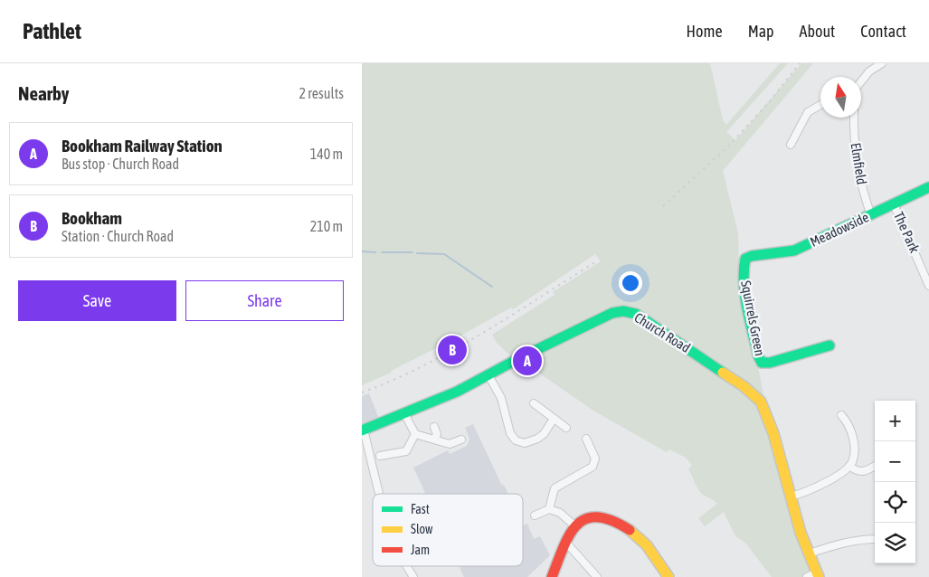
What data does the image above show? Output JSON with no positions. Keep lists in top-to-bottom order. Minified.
{"streets":{"street":["Elmfield","Meadowside","The Park","Squirrels Green","Church Road"]},"crossings":[["Elmfield","Meadowside"],["Meadowside","The Park"],["Meadowside","Squirrels Green"]],"legend":["Fast","Slow","Jam"],"north":"top","page":{"header":"Pathlet","nav":["Home","Map","About","Contact"],"heading":["Nearby","2 results"],"list":[{"mark":"A","name":"Bookham Railway Station","note":"Bus stop · Church Road","value":"140 m"},{"mark":"B","name":"Bookham","note":"Station · Church Road","value":"210 m"}],"buttons":["Save","Share"],"pins":["B","A"],"map_buttons":["+","−"]}}
